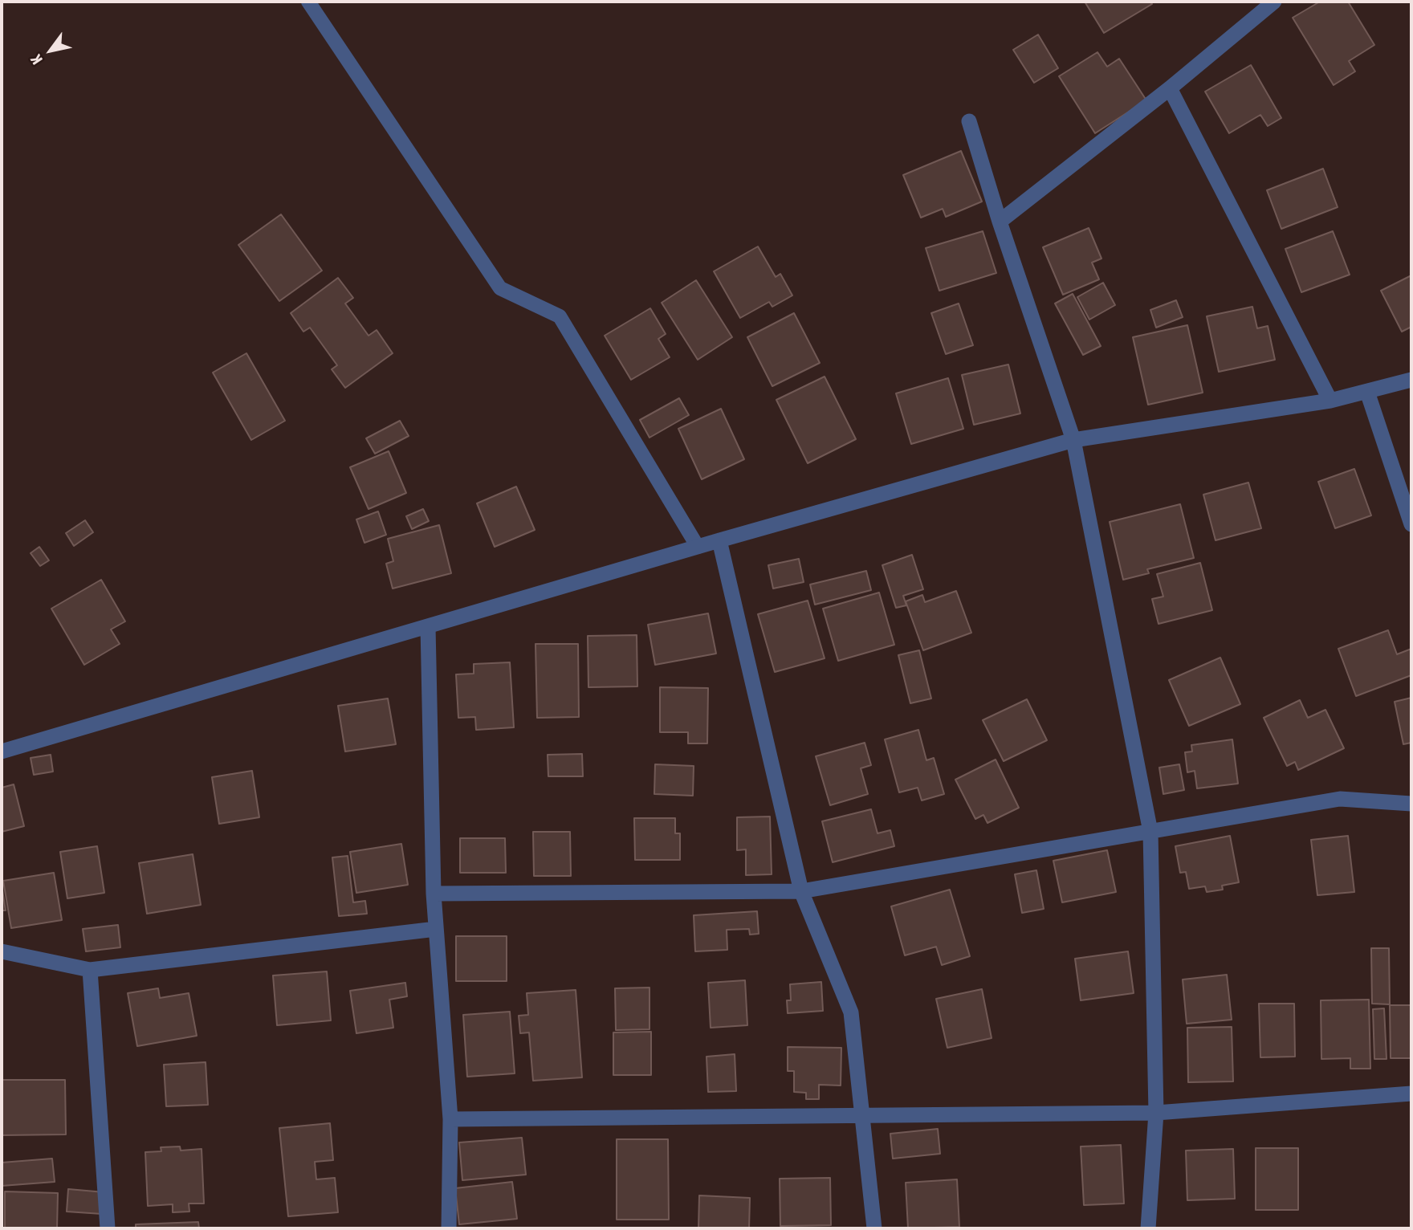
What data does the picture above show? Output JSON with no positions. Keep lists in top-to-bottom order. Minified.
{"north":"bottom left"}
